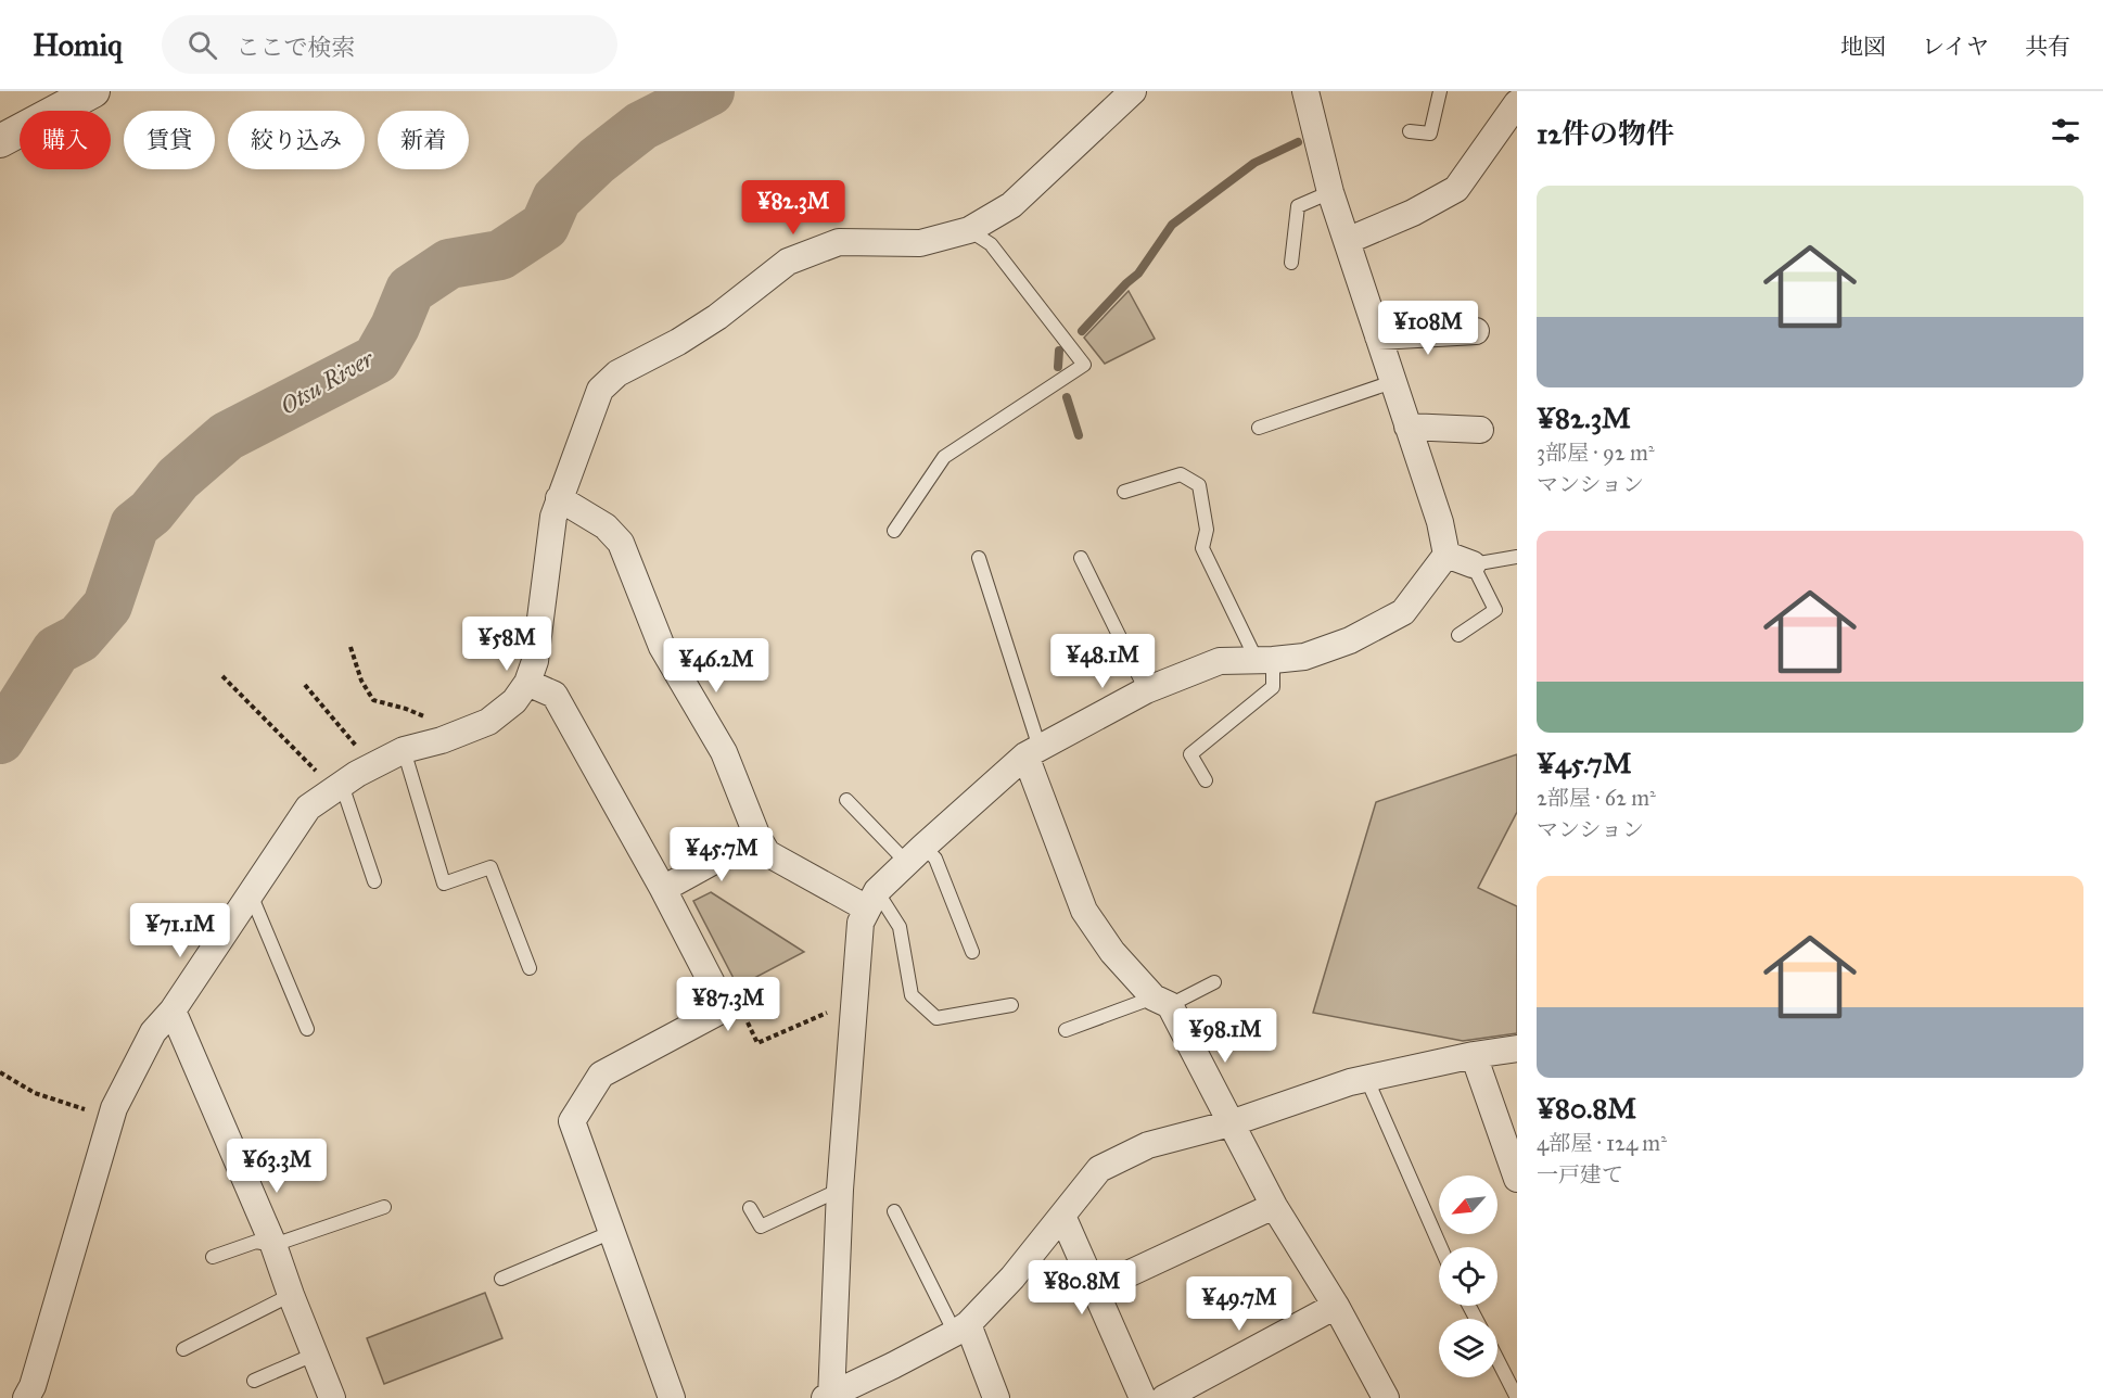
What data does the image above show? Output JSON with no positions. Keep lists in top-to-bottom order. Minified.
{"water":["Otsu River"],"north":"bottom left","page":{"header":"Homiq","search":"ここで検索","nav":["地図","レイヤ","共有"],"heading":"12件の物件","chip":["購入","賃貸","絞り込み","新着"],"list":[{"name":"¥82.3M","note":"3部屋 · 92 m² · マンション"},{"name":"¥45.7M","note":"2部屋 · 62 m² · マンション"},{"name":"¥80.8M","note":"4部屋 · 124 m² · 一戸建て"}],"price":["¥82.3M","¥108M","¥58M","¥48.1M","¥46.2M","¥45.7M","¥71.1M","¥87.3M","¥98.1M","¥63.3M","¥80.8M","¥49.7M"]}}
